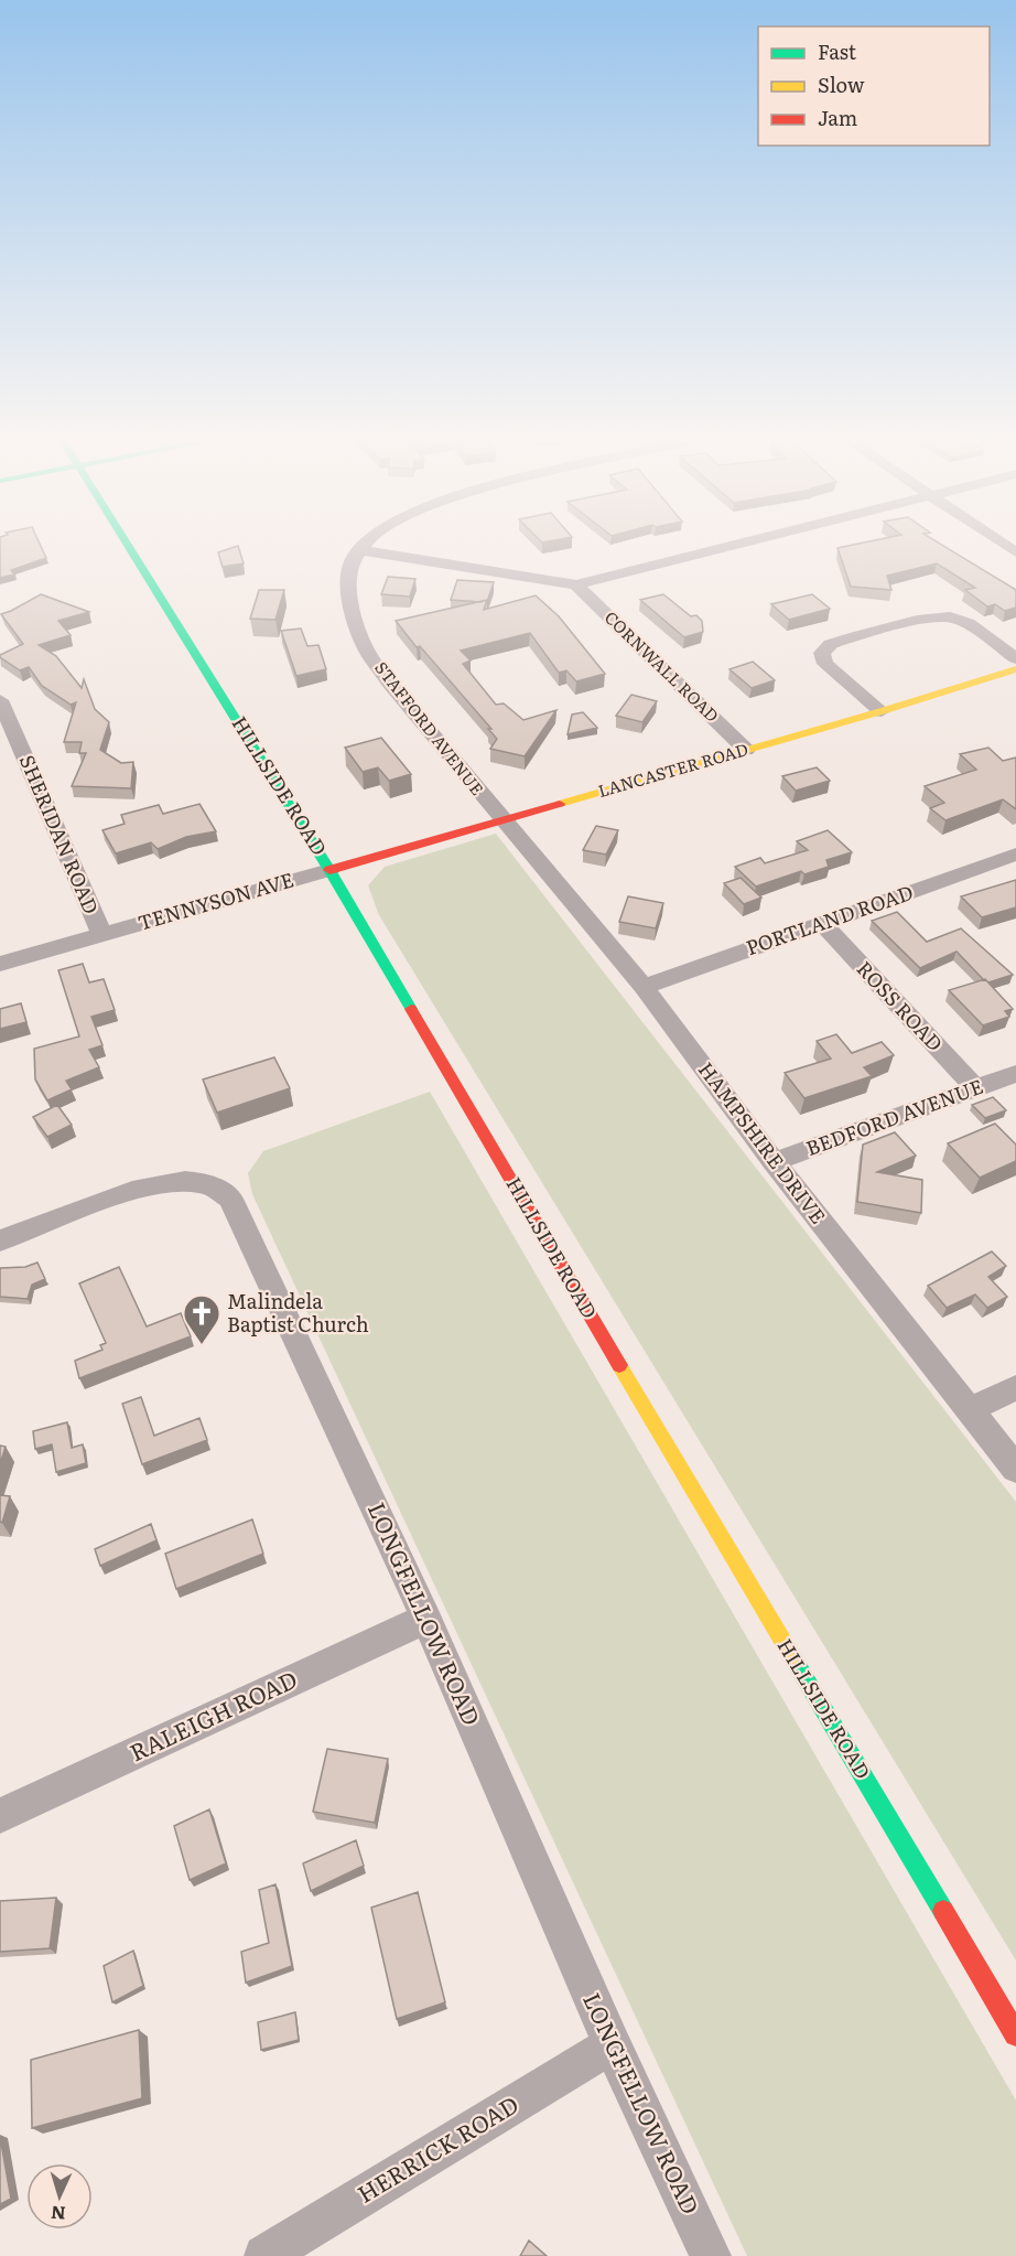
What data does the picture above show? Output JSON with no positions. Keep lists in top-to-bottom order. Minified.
{"streets":{"main road":["LANCASTER ROAD","HILLSIDE ROAD"],"street":["CORNWALL ROAD","STAFFORD AVENUE","SHERIDAN ROAD","TENNYSON AVE","PORTLAND ROAD","ROSS ROAD","BEDFORD AVENUE","HAMPSHIRE DRIVE","LONGFELLOW ROAD","RALEIGH ROAD","HERRICK ROAD"]},"crossings":[["CORNWALL ROAD","LANCASTER ROAD"],["STAFFORD AVENUE","LANCASTER ROAD"],["STAFFORD AVENUE","HAMPSHIRE DRIVE"],["LANCASTER ROAD","HILLSIDE ROAD"],["LANCASTER ROAD","TENNYSON AVE"],["LANCASTER ROAD","HAMPSHIRE DRIVE"],["HILLSIDE ROAD","TENNYSON AVE"],["SHERIDAN ROAD","TENNYSON AVE"],["PORTLAND ROAD","ROSS ROAD"],["PORTLAND ROAD","HAMPSHIRE DRIVE"],["ROSS ROAD","BEDFORD AVENUE"],["BEDFORD AVENUE","HAMPSHIRE DRIVE"],["LONGFELLOW ROAD","RALEIGH ROAD"],["LONGFELLOW ROAD","HERRICK ROAD"]],"places":{"church":["Malindela Baptist Church"]},"legend":["Fast","Slow","Jam"],"north":"bottom"}
